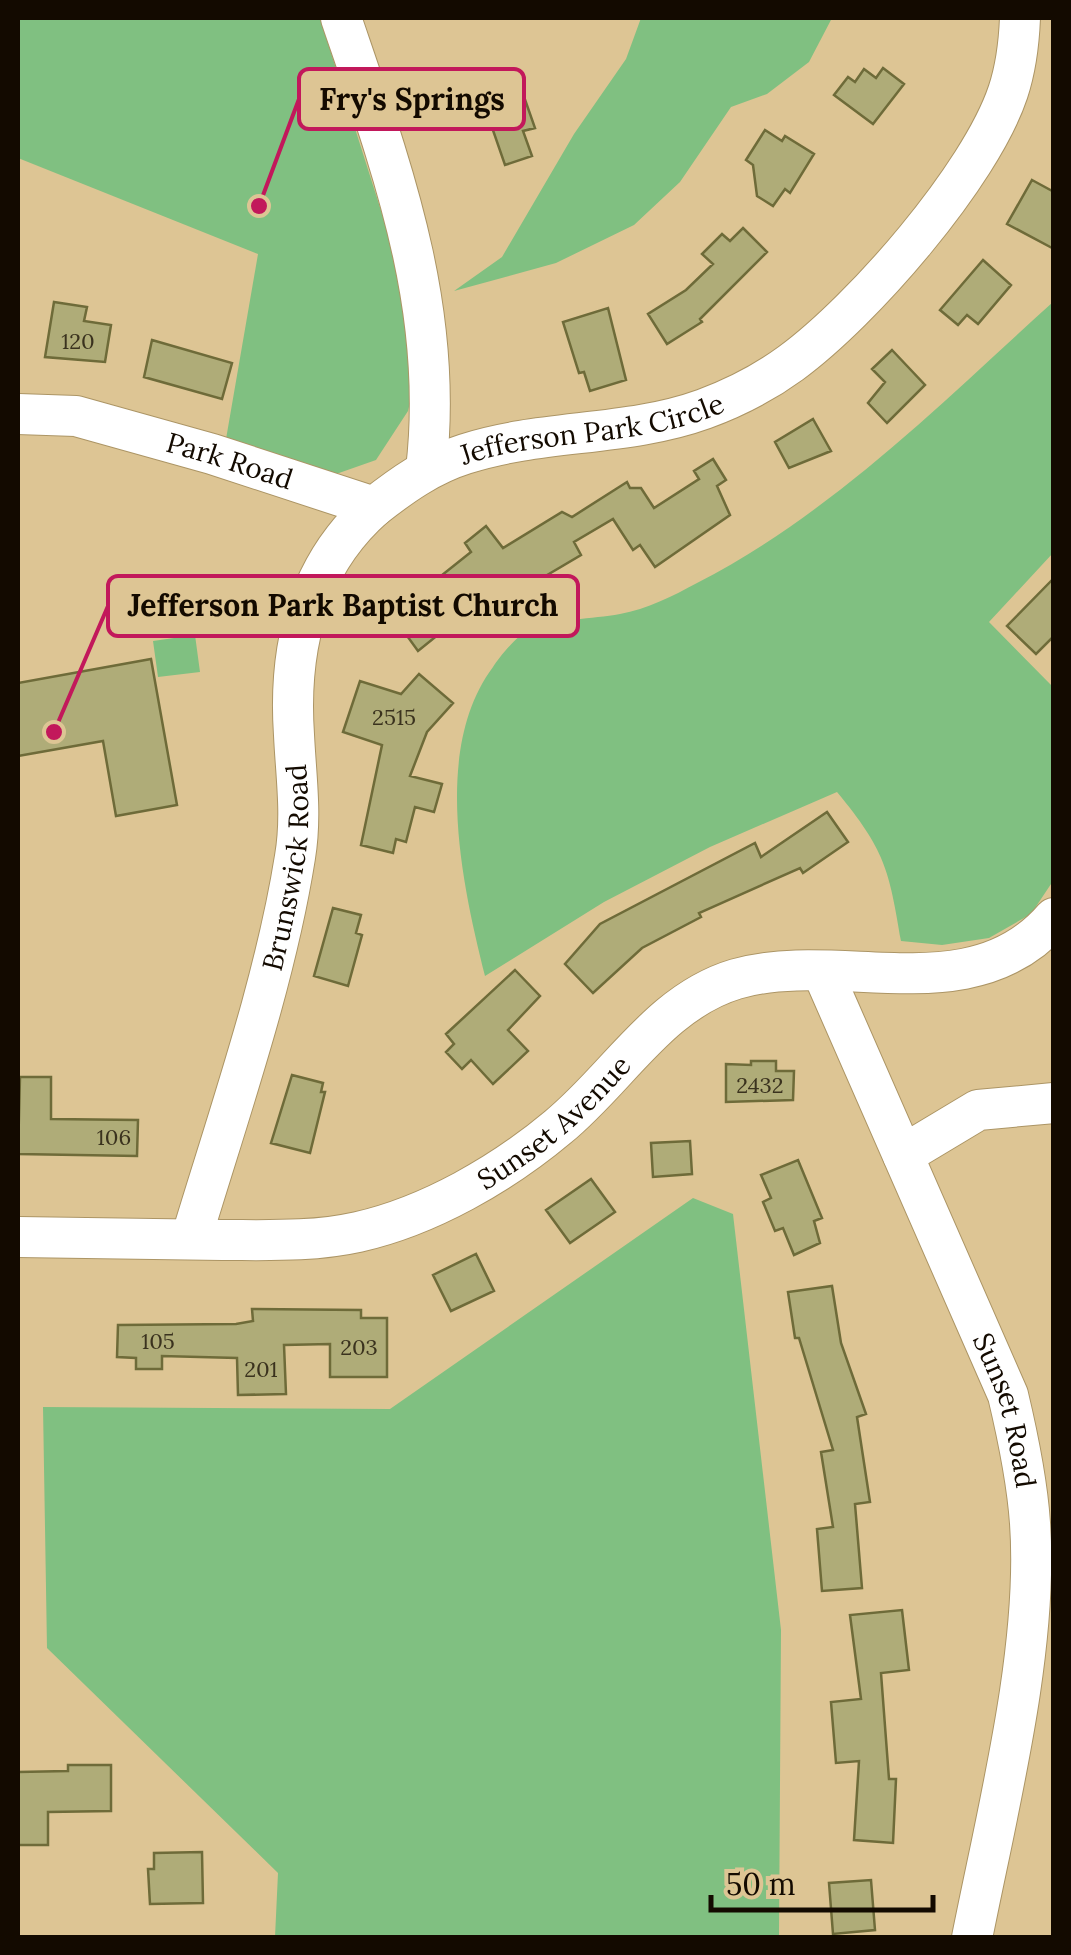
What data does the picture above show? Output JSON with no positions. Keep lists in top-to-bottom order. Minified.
{"streets":{"street":["Jefferson Park Circle","Park Road","Brunswick Road","Sunset Avenue","Sunset Road"]},"crossings":[["Park Road","Brunswick Road"],["Brunswick Road","Sunset Avenue"],["Sunset Avenue","Sunset Road"]],"places":["Fry's Springs","Jefferson Park Baptist Church"],"house_numbers":["120","2515","2432","106","105","203","201"],"scale_bar":"50 m"}
